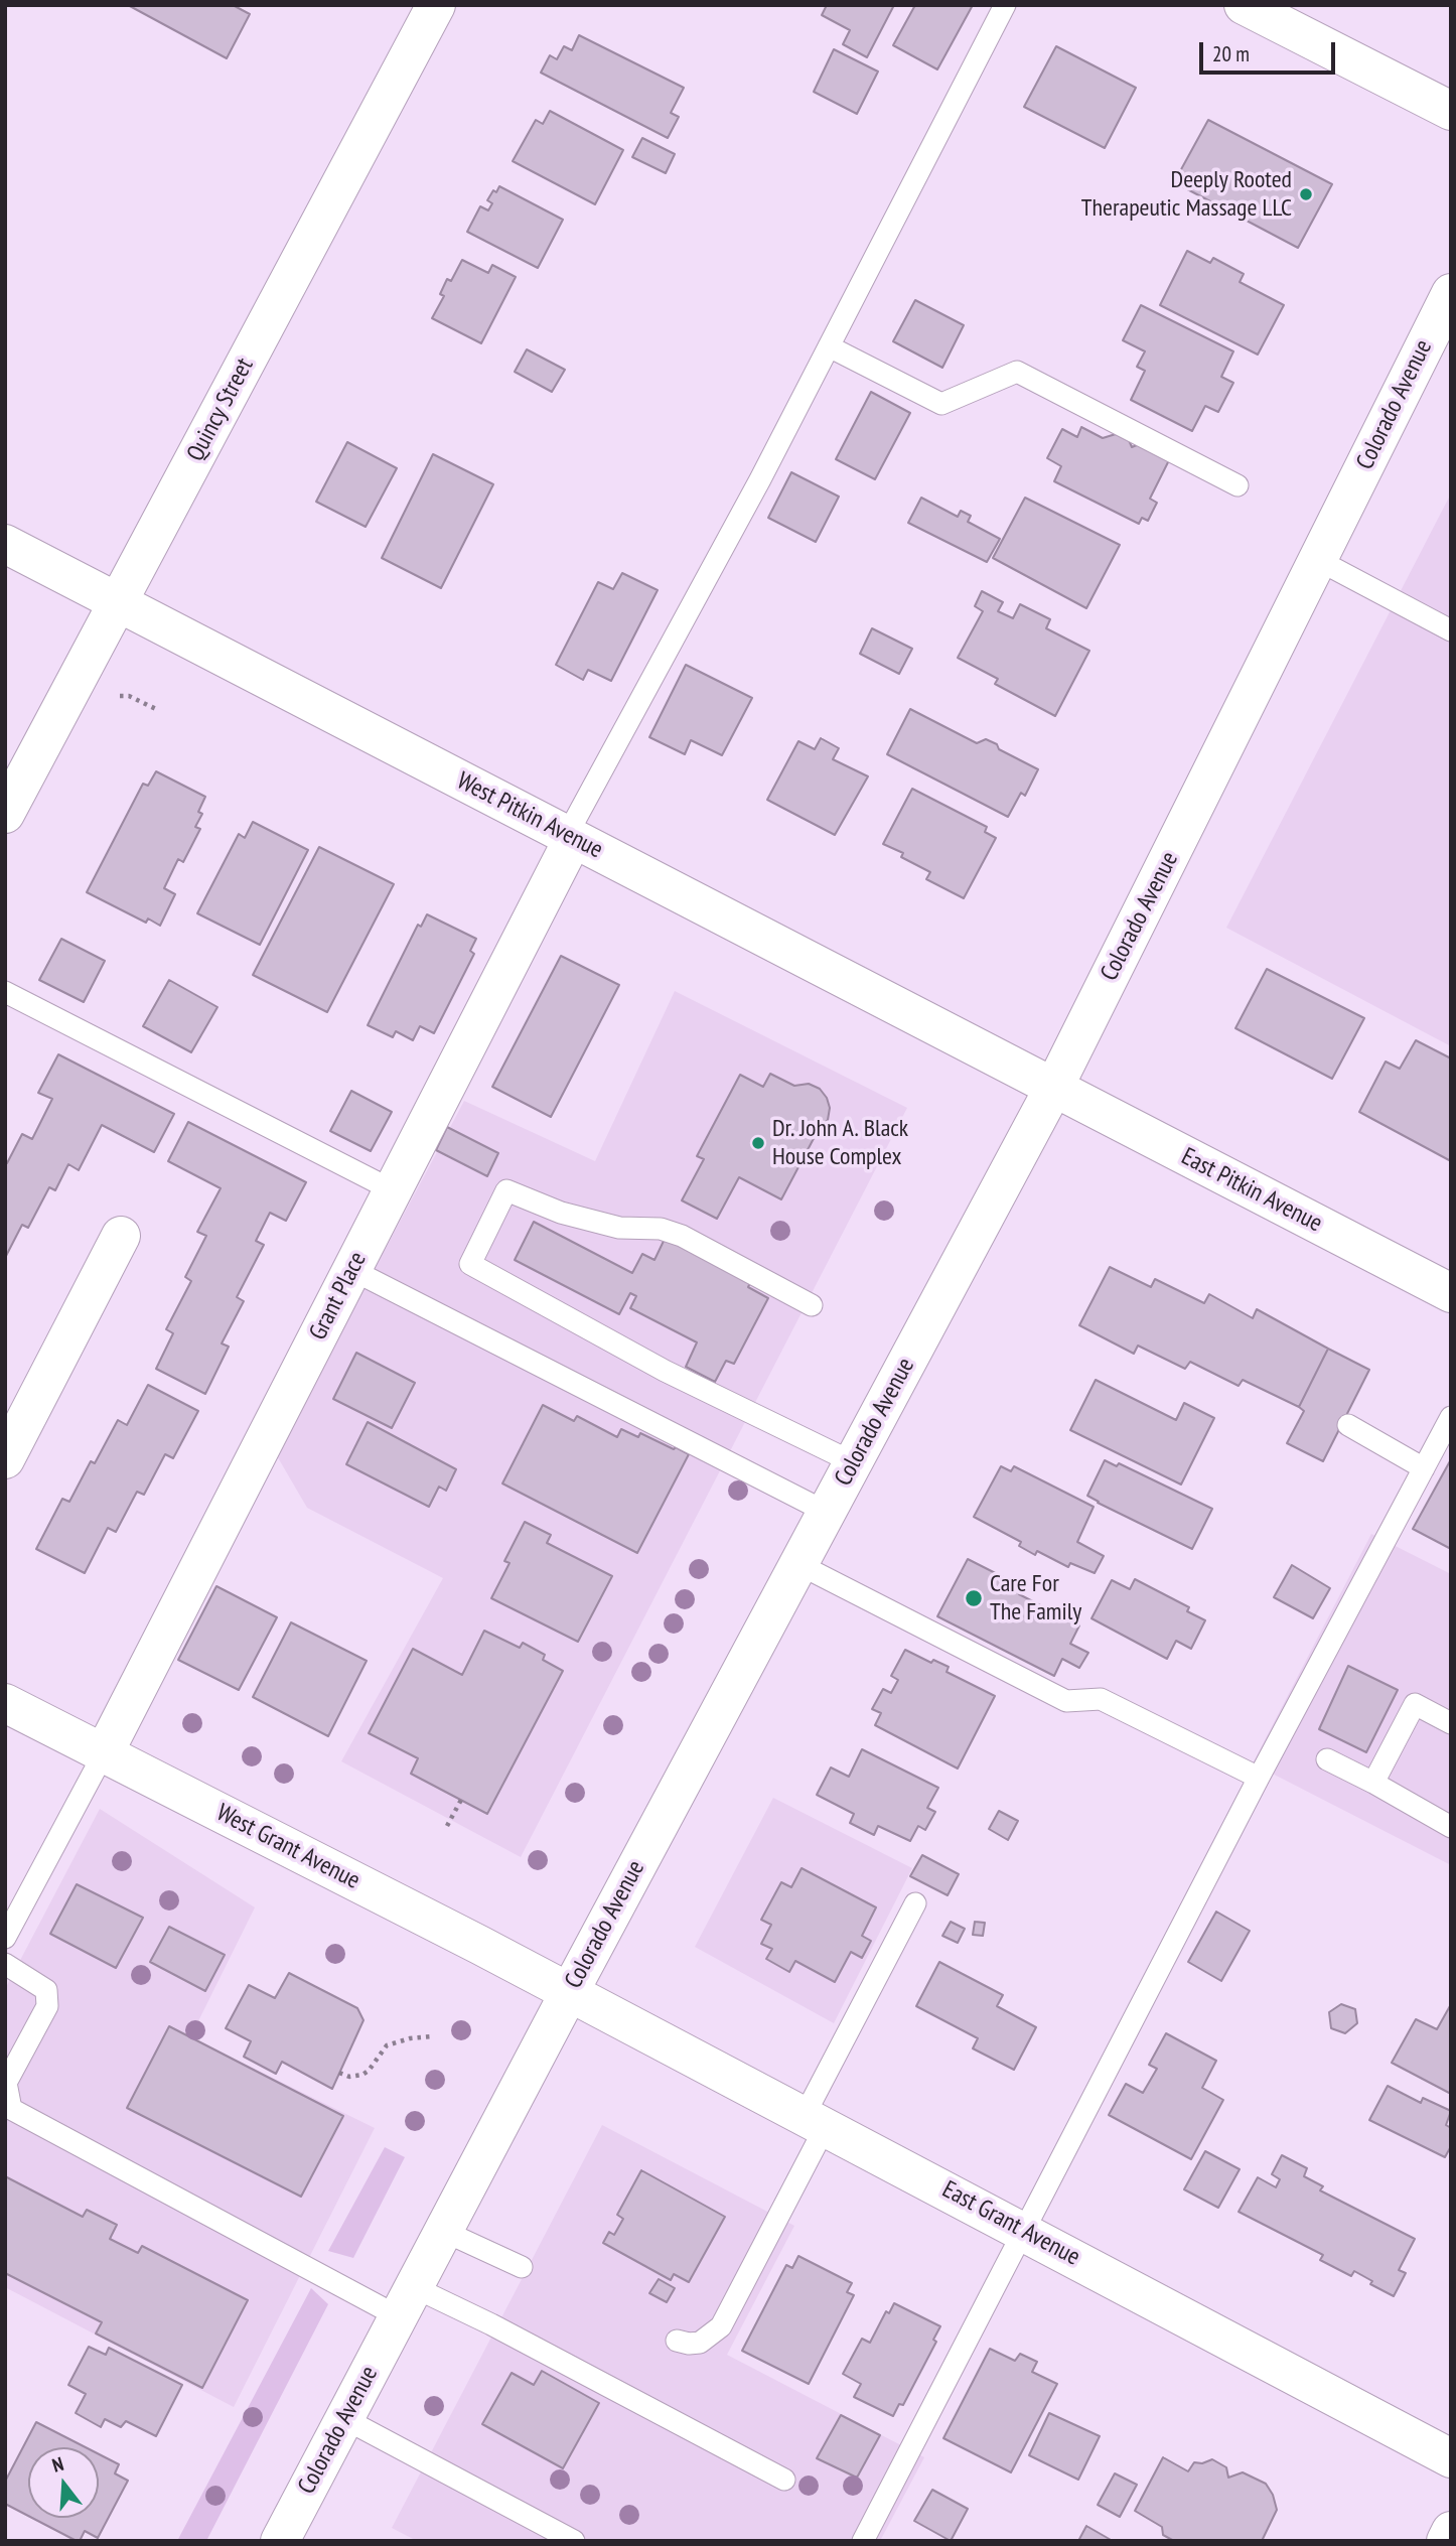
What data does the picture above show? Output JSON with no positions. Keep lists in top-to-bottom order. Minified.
{"streets":{"street":["Colorado Avenue","Quincy Street","West Pitkin Avenue","East Pitkin Avenue","Grant Place","West Grant Avenue","East Grant Avenue"]},"crossings":[["Colorado Avenue","West Pitkin Avenue"],["Colorado Avenue","East Pitkin Avenue"],["Colorado Avenue","West Grant Avenue"],["Colorado Avenue","East Grant Avenue"],["Quincy Street","West Pitkin Avenue"],["West Pitkin Avenue","East Pitkin Avenue"],["West Pitkin Avenue","Grant Place"],["Grant Place","West Grant Avenue"],["West Grant Avenue","East Grant Avenue"]],"places":["Deeply Rooted Therapeutic Massage LLC","Dr. John A. Black House Complex","Care For The Family"],"scale_bar":"20 m","north":"top"}
